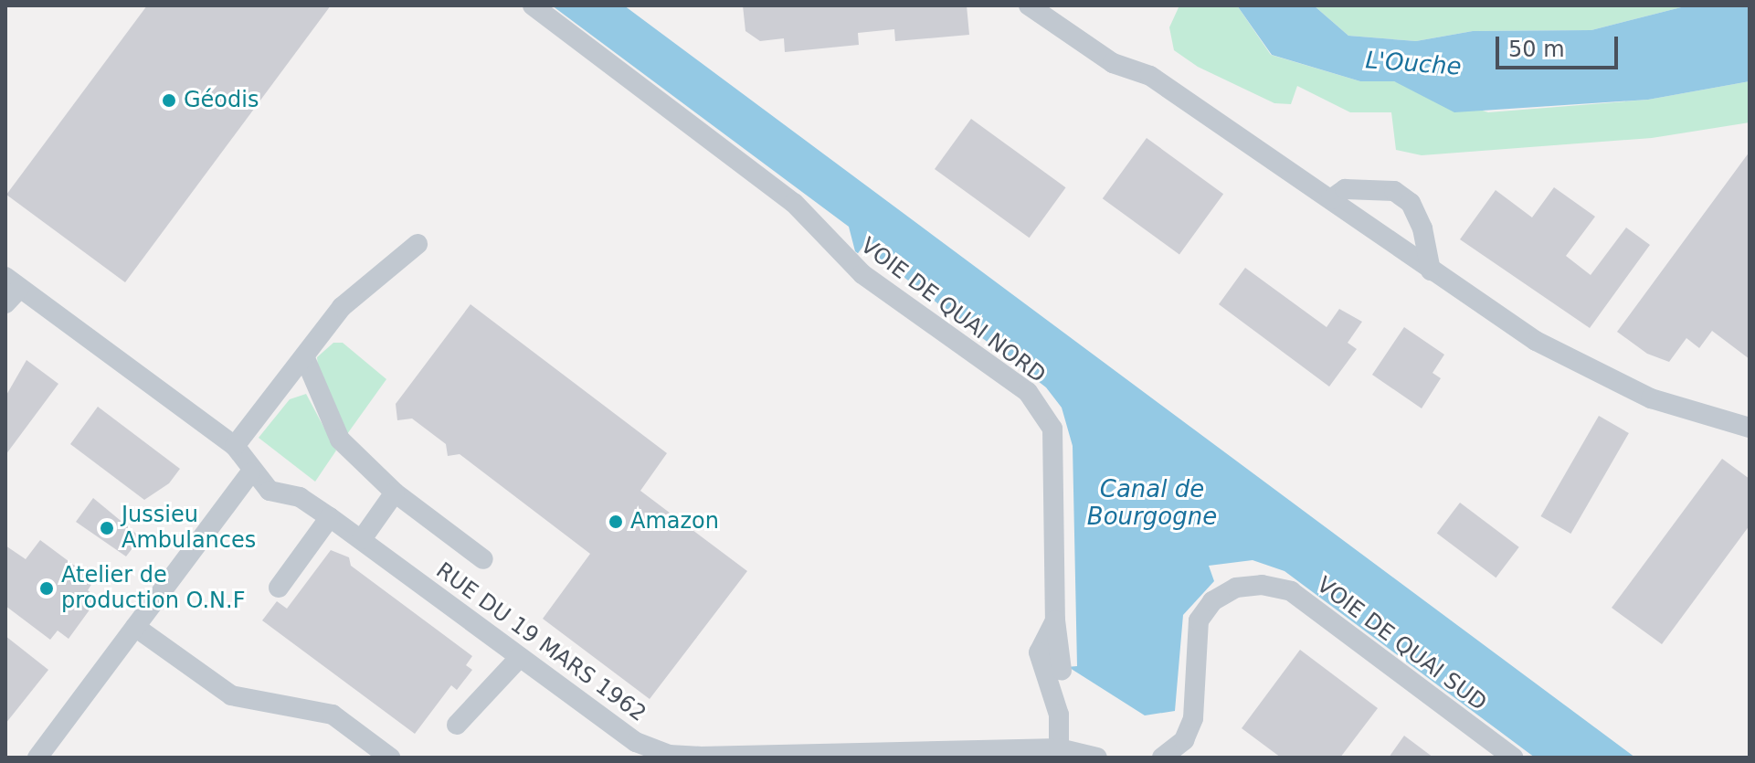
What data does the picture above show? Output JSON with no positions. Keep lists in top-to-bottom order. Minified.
{"streets":{"street":["VOIE DE QUAI NORD","RUE DU 19 MARS 1962","VOIE DE QUAI SUD"]},"crossings":[["VOIE DE QUAI NORD","RUE DU 19 MARS 1962"]],"water":["L'Ouche","Canal de Bourgogne"],"places":["Géodis","Amazon","Jussieu Ambulances","Atelier de production O.N.F"],"scale_bar":"50 m"}
